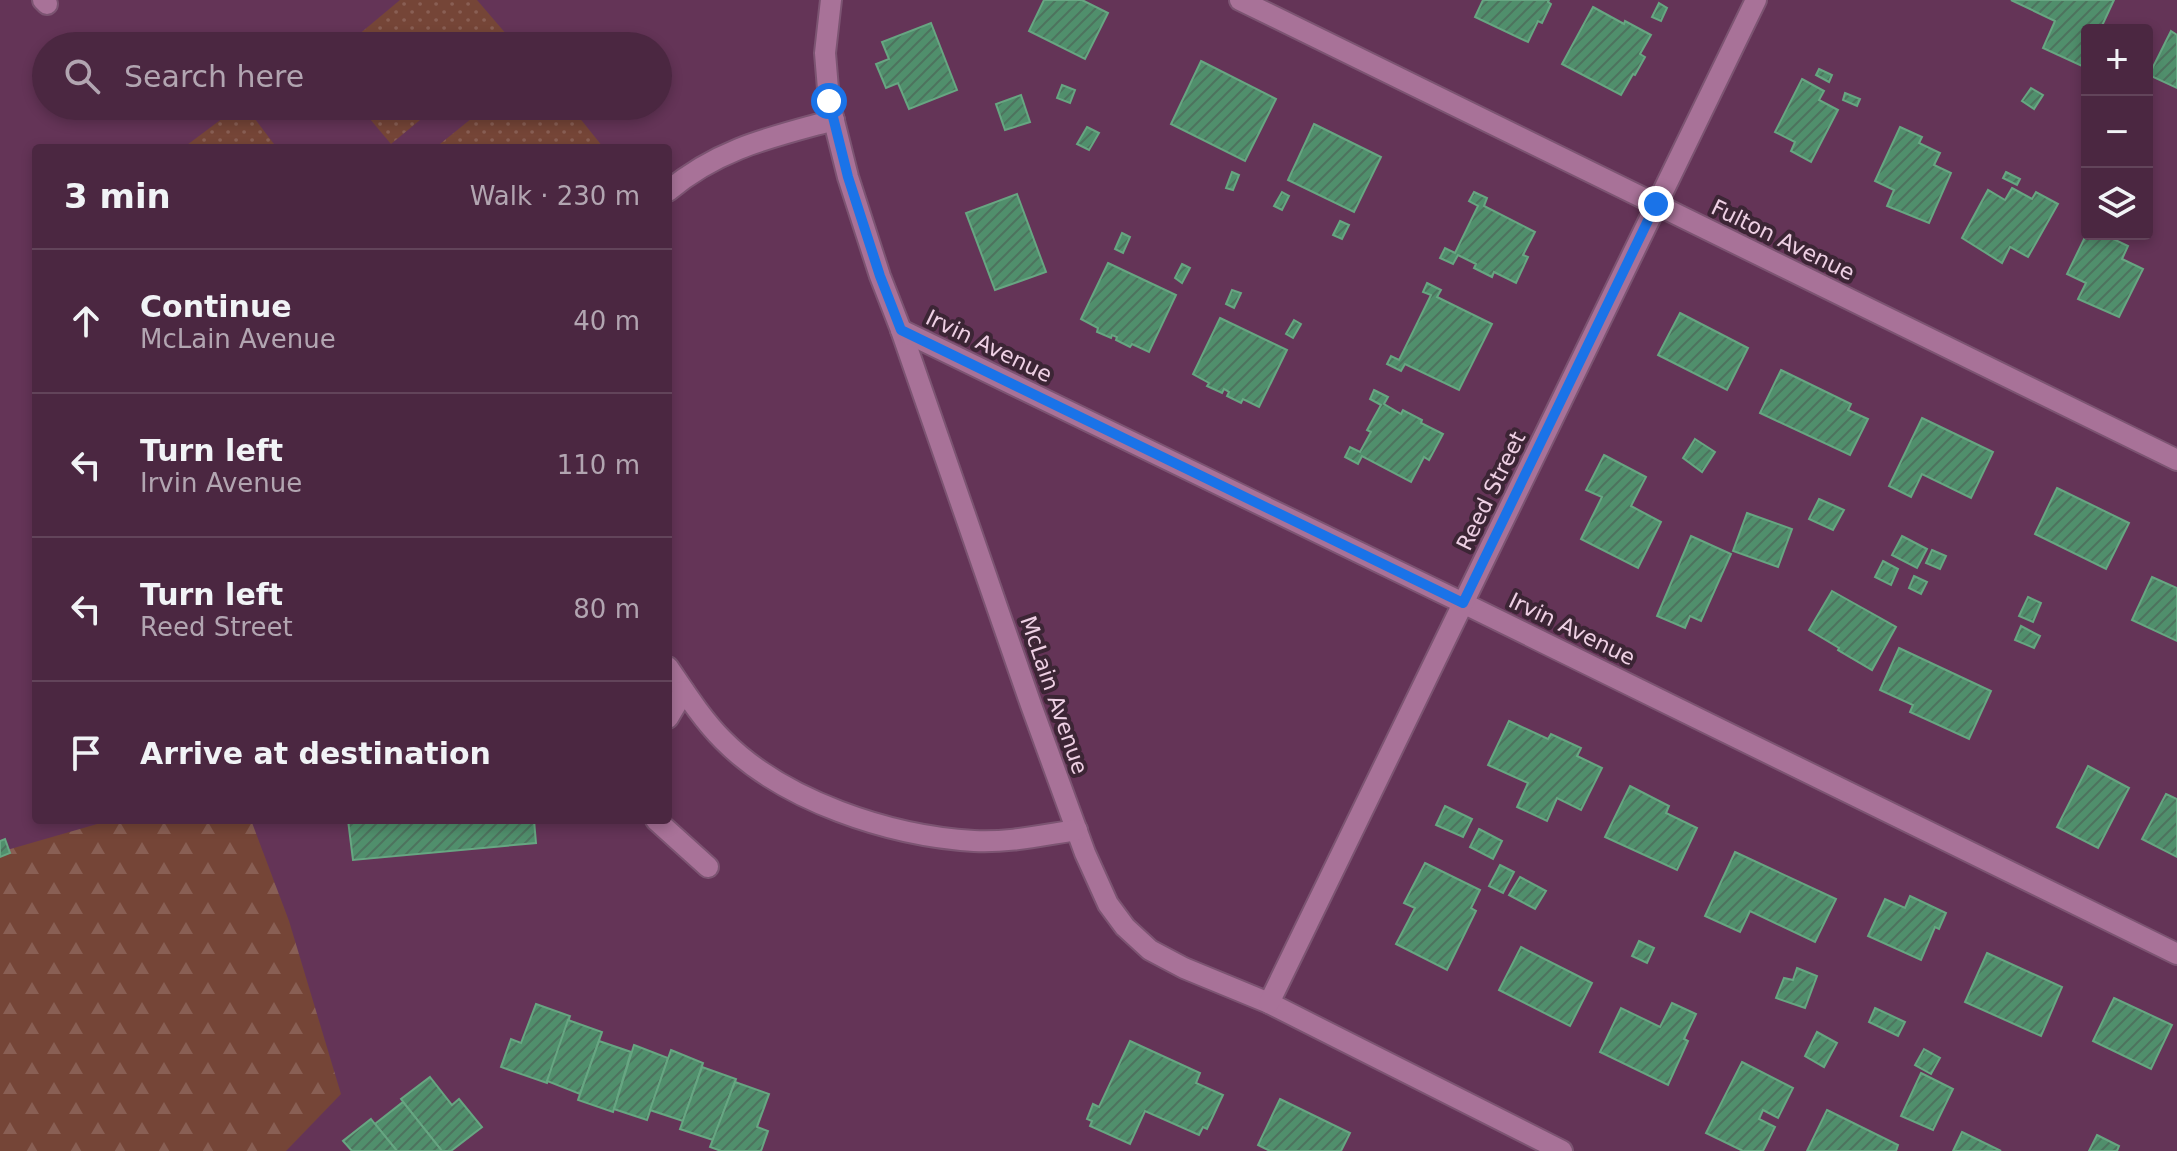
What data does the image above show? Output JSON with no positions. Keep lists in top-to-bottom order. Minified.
{"streets":{"street":["Fulton Avenue","Irvin Avenue","Reed Street","McLain Avenue"]},"crossings":[["Fulton Avenue","Reed Street"],["Irvin Avenue","Reed Street"],["Irvin Avenue","McLain Avenue"],["Reed Street","McLain Avenue"]],"page":{"map_buttons":["+","−"],"search":"Search here","heading":["3 min","Walk · 230 m"],"list":[["Continue","McLain Avenue","40 m"],["Turn left","Irvin Avenue","110 m"],["Turn left","Reed Street","80 m"],"Arrive at destination"]}}
